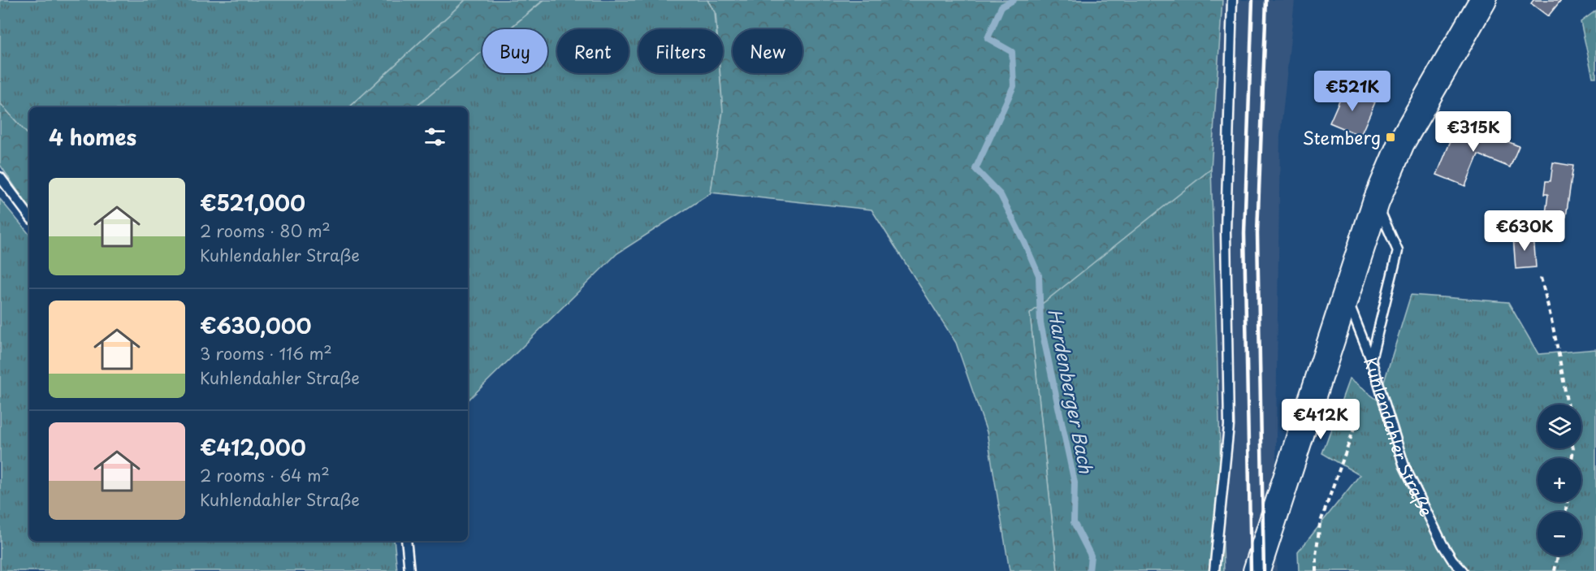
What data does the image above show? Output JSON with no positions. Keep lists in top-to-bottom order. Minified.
{"streets":{"lane":["Kuhlendahler Straße"]},"water":["Hardenberger Bach"],"places":{"transit":["Stemberg"]},"page":{"chip":["Buy","Rent","Filters","New"],"price":["€521K","€315K","€630K","€412K"],"heading":"4 homes","list":[{"name":"€521,000","note":"2 rooms · 80 m² · Kuhlendahler Straße"},{"name":"€630,000","note":"3 rooms · 116 m² · Kuhlendahler Straße"},{"name":"€412,000","note":"2 rooms · 64 m² · Kuhlendahler Straße"}],"map_buttons":["+","−"]}}
